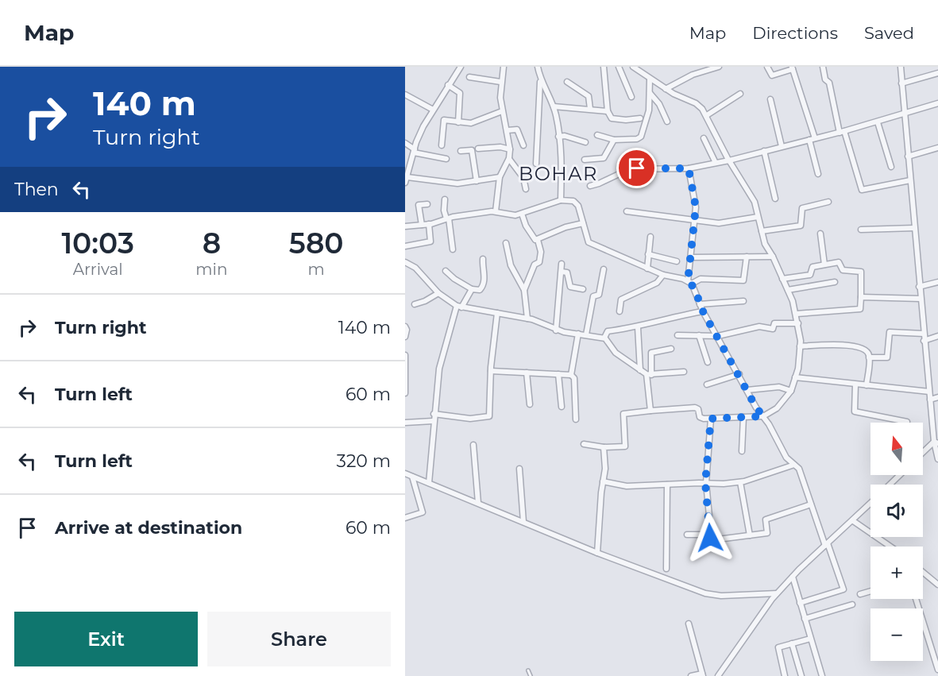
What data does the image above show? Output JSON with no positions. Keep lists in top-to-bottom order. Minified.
{"districts":["BOHAR"],"north":"top","page":{"header":"Map","nav":["Map","Directions","Saved"],"turn":["140 m","Turn right"],"then":"Then","eta":["10:03","Arrival","8","min","580","m"],"list":[{"name":"Turn right","value":"140 m"},{"name":"Turn left","value":"60 m"},{"name":"Turn left","value":"320 m"},{"name":"Arrive at destination","value":"60 m"}],"map_buttons":["+","−"],"buttons":["Exit","Share"]}}
